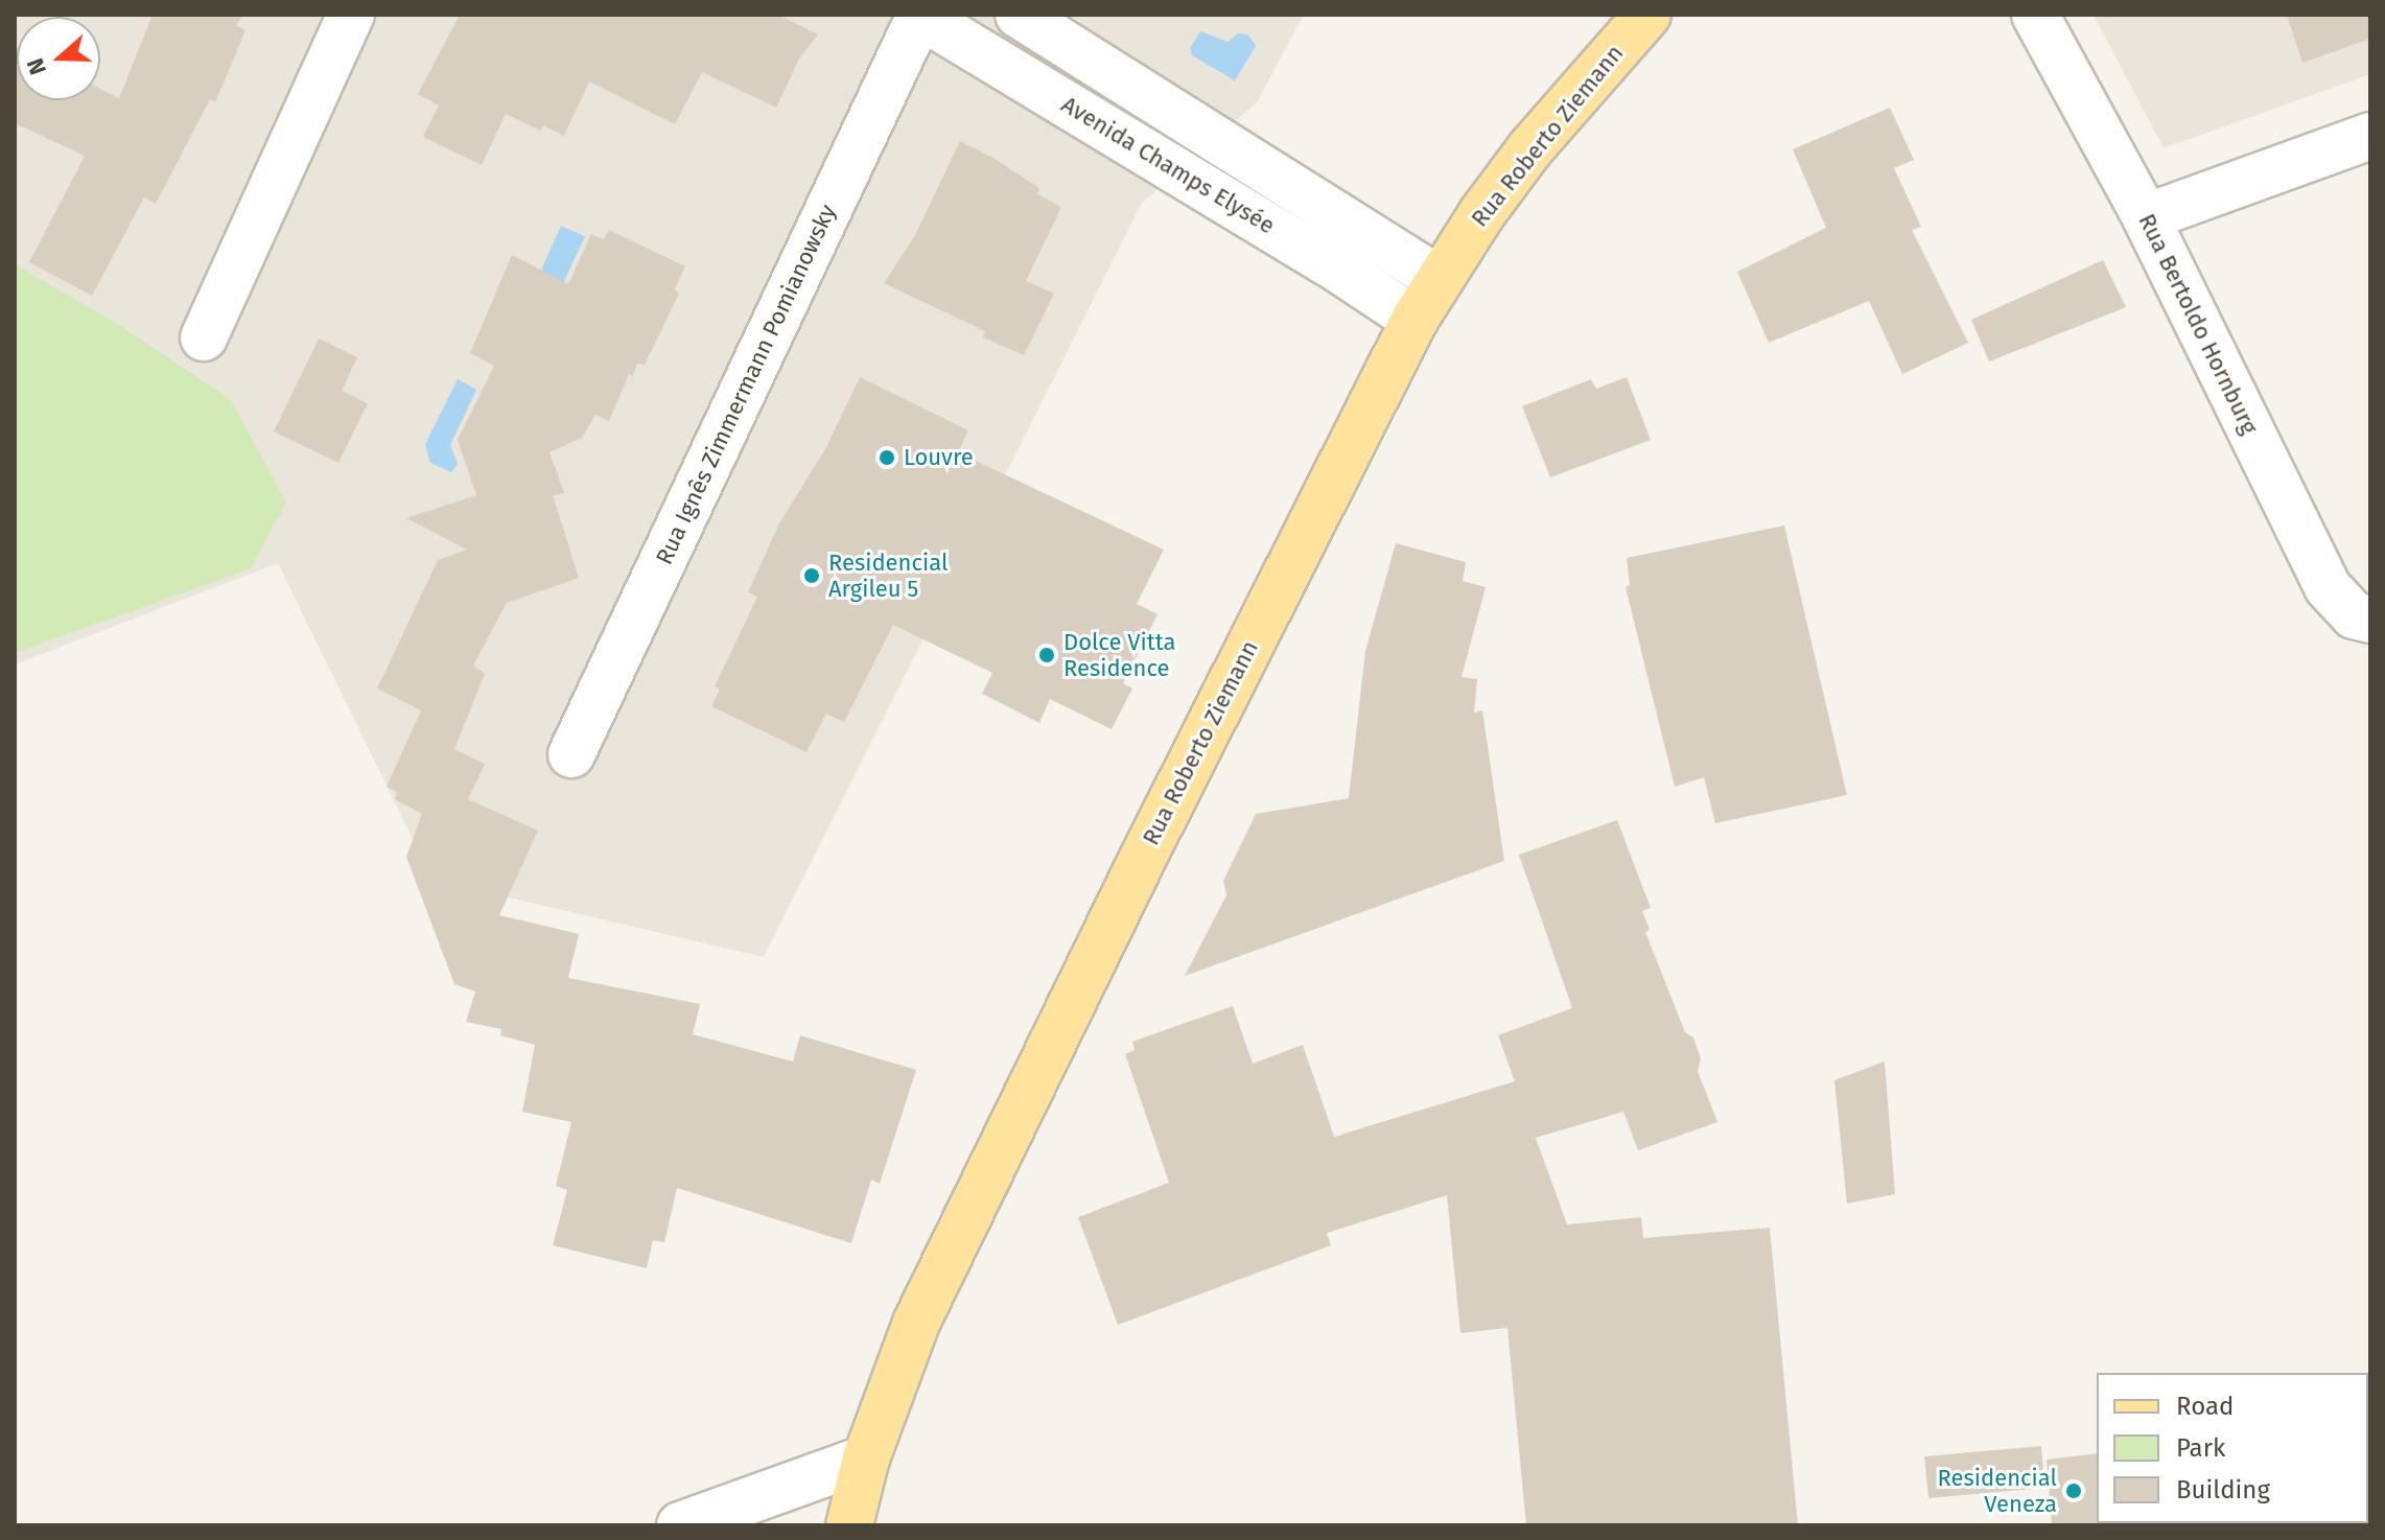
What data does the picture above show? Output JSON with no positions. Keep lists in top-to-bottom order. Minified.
{"streets":{"main road":["Rua Roberto Ziemann"],"street":["Avenida Champs Elysée","Rua Bertoldo Hornburg","Rua Ignês Zimmermann Pomianowsky"]},"crossings":[["Rua Roberto Ziemann","Avenida Champs Elysée"],["Avenida Champs Elysée","Rua Ignês Zimmermann Pomianowsky"]],"places":["Louvre","Residencial Argileu 5","Dolce Vitta Residence","Residencial Veneza"],"legend":["Road","Park","Building"],"north":"left"}
